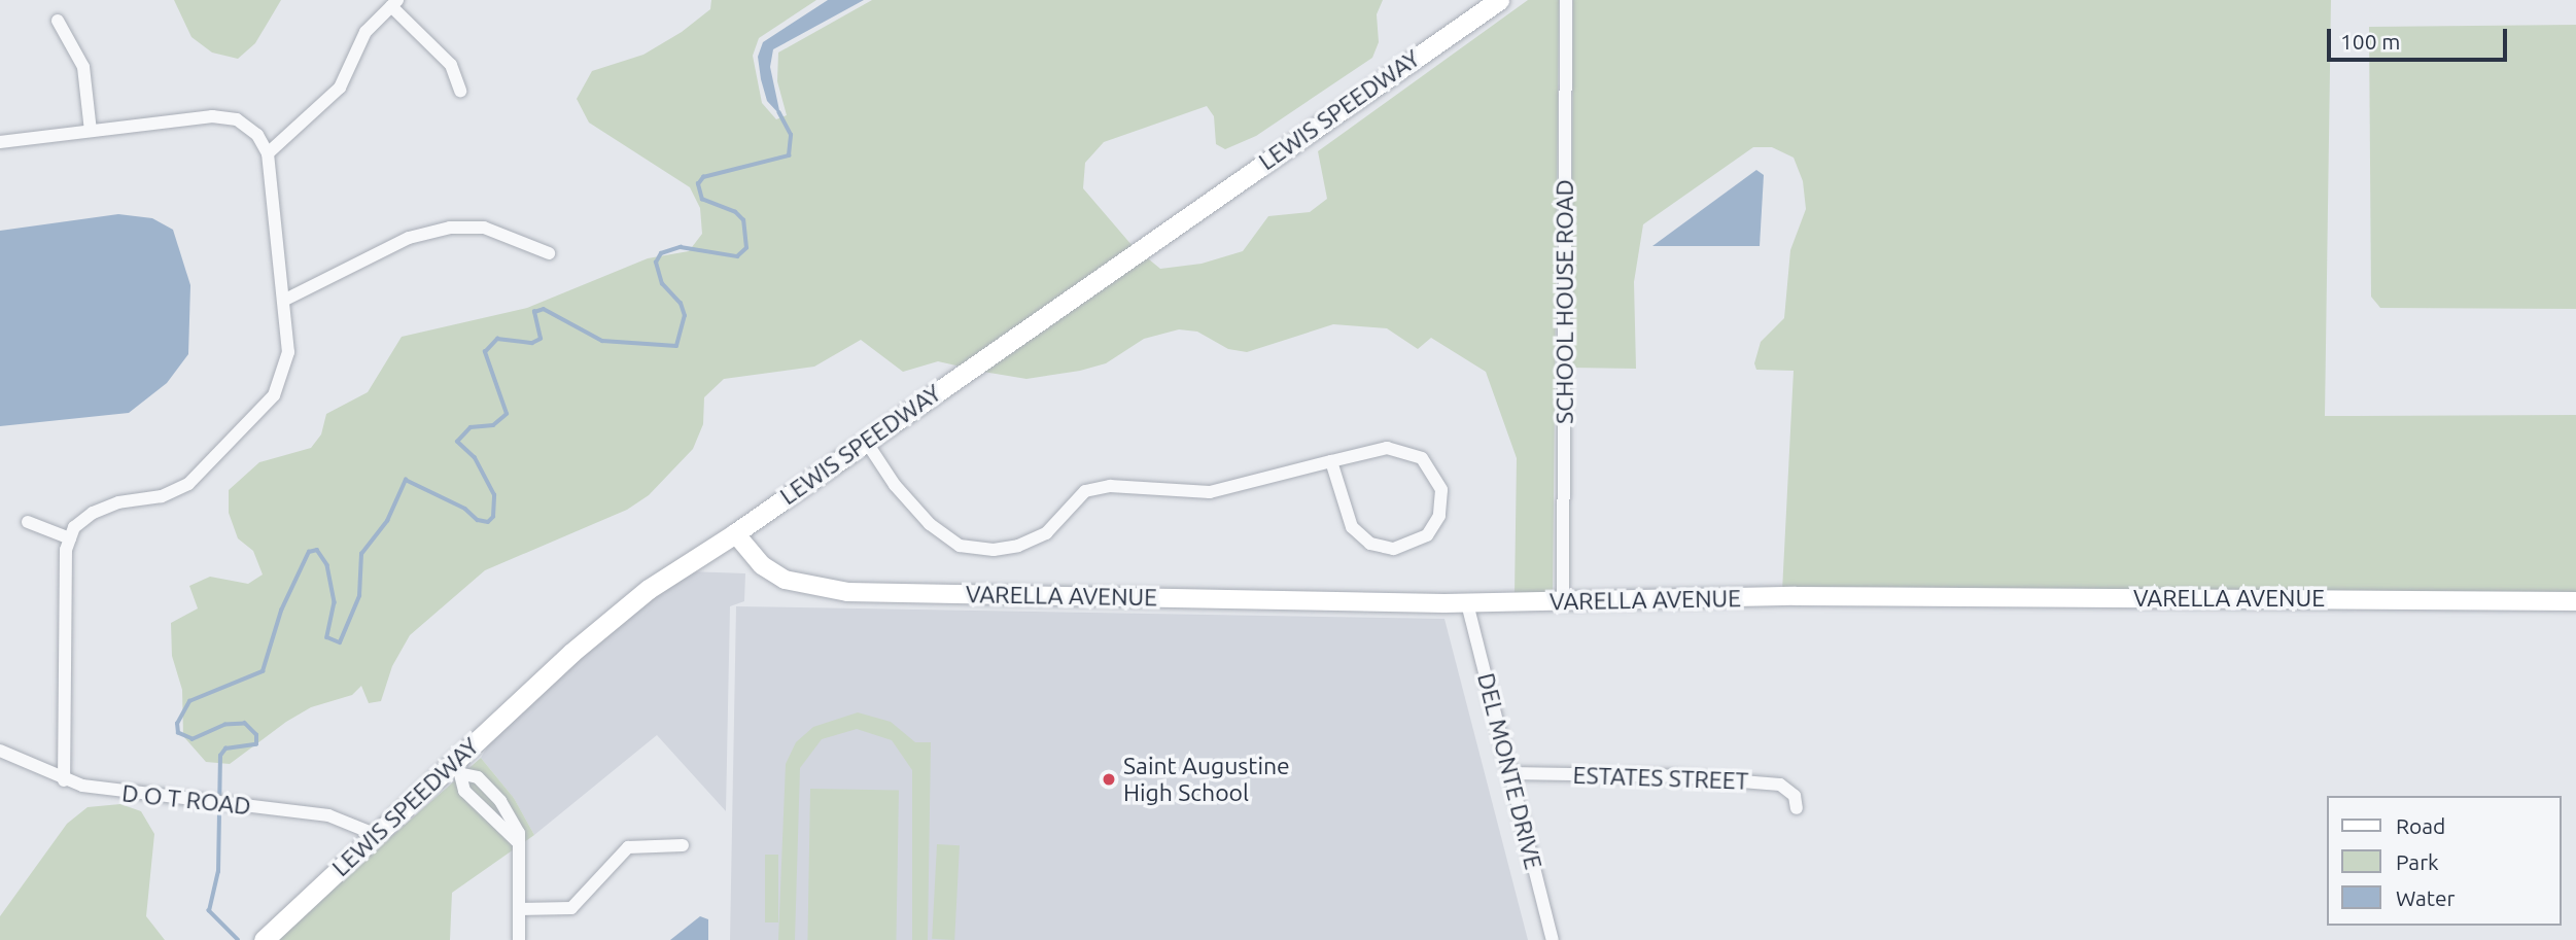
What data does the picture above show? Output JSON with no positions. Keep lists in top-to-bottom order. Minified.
{"streets":{"main road":["LEWIS SPEEDWAY"],"street":["SCHOOL HOUSE ROAD","VARELLA AVENUE","DEL MONTE DRIVE","ESTATES STREET","D O T ROAD"]},"crossings":[["LEWIS SPEEDWAY","VARELLA AVENUE"],["LEWIS SPEEDWAY","D O T ROAD"],["SCHOOL HOUSE ROAD","VARELLA AVENUE"],["VARELLA AVENUE","DEL MONTE DRIVE"],["DEL MONTE DRIVE","ESTATES STREET"]],"places":["Saint Augustine High School"],"legend":["Road","Park","Water"],"scale_bar":"100 m"}
